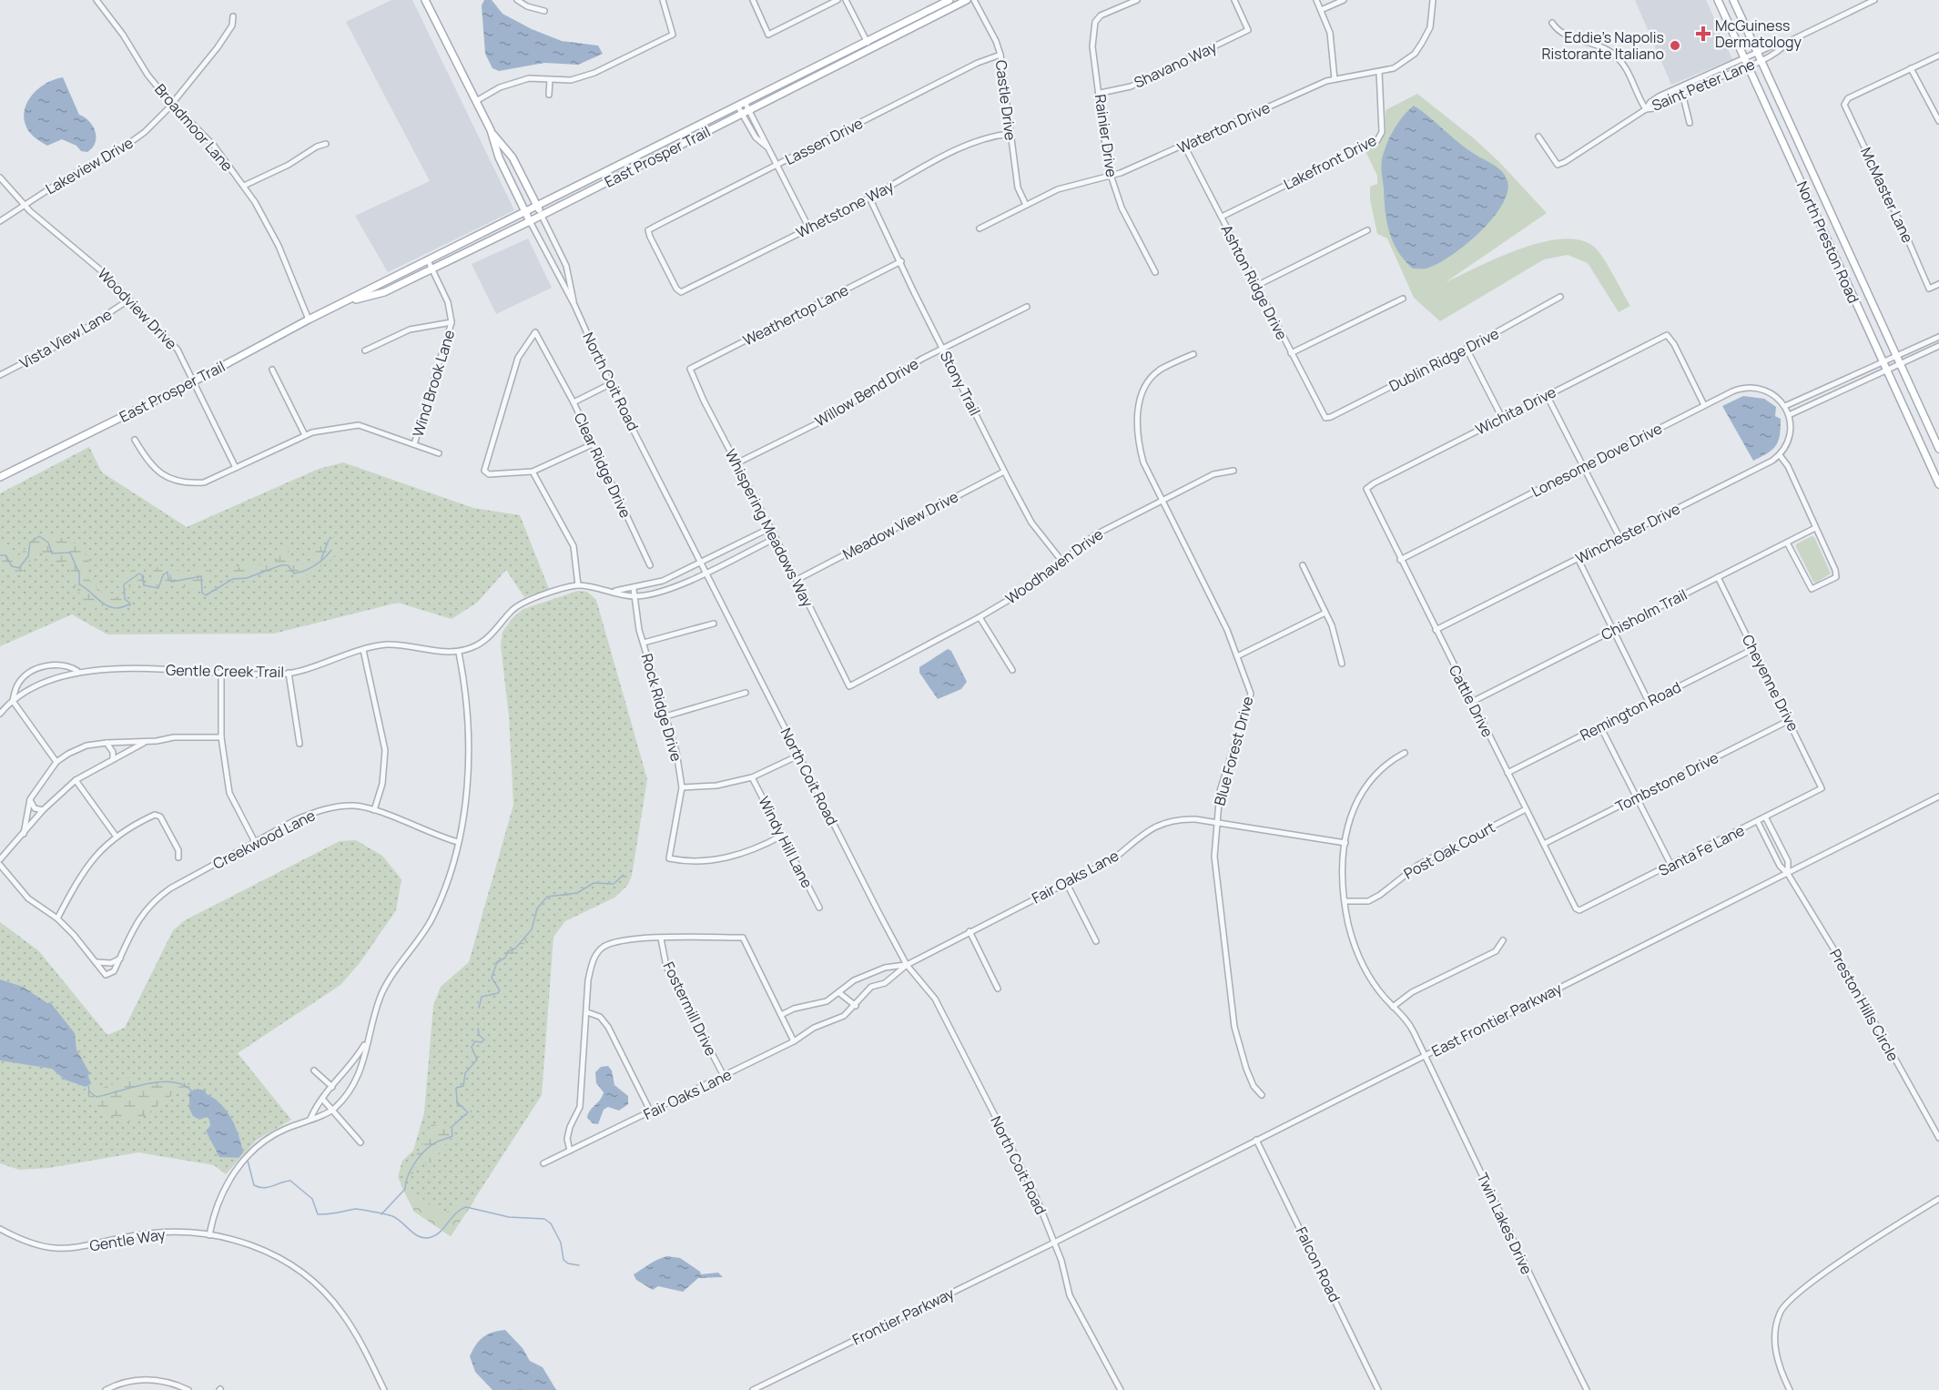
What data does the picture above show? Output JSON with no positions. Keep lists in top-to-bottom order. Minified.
{"streets":{"main road":["East Prosper Trail","North Preston Road","North Coit Road"],"street":["Shavano Way","Saint Peter Lane","Castle Drive","Broadmoor Lane","Waterton Drive","Rainier Drive","Lassen Drive","Lakefront Drive","Lakeview Drive","McMaster Lane","Whetstone Way","Ashton Ridge Drive","Woodview Drive","Weathertop Lane","Vista View Lane","Dublin Ridge Drive","Wind Brook Lane","Stony Trail","Willow Bend Drive","Wichita Drive","Lonesome Dove Drive","Clear Ridge Drive","Meadow View Drive","Whispering Meadows Way","Winchester Drive","Woodhaven Drive","Chisholm Trail","Gentle Creek Trail","Cheyenne Drive","Cattle Drive","Rock Ridge Drive","Remington Road","Blue Forest Drive","Tombstone Drive","Creekwood Lane","Windy Hill Lane","Post Oak Court","Santa Fe Lane","Fair Oaks Lane","Preston Hills Circle","Fostermill Drive","East Frontier Parkway","Twin Lakes Drive","Gentle Way","Falcon Road","Frontier Parkway"]},"crossings":[["Shavano Way","Rainier Drive"],["Saint Peter Lane","North Preston Road"],["Castle Drive","Waterton Drive"],["Castle Drive","Lassen Drive"],["Castle Drive","Whetstone Way"],["Broadmoor Lane","East Prosper Trail"],["Broadmoor Lane","Lakeview Drive"],["Waterton Drive","Rainier Drive"],["Waterton Drive","Lakefront Drive"],["Waterton Drive","Ashton Ridge Drive"],["Lassen Drive","Whetstone Way"],["East Prosper Trail","Woodview Drive"],["East Prosper Trail","North Coit Road"],["East Prosper Trail","Wind Brook Lane"],["Lakefront Drive","Ashton Ridge Drive"],["Lakeview Drive","Woodview Drive"],["Whetstone Way","Stony Trail"],["Ashton Ridge Drive","Dublin Ridge Drive"],["Woodview Drive","Vista View Lane"],["Weathertop Lane","Stony Trail"],["Weathertop Lane","Whispering Meadows Way"],["North Coit Road","Clear Ridge Drive"],["North Coit Road","Fair Oaks Lane"],["North Coit Road","East Frontier Parkway"],["North Coit Road","Frontier Parkway"],["Stony Trail","Willow Bend Drive"],["Stony Trail","Meadow View Drive"],["Stony Trail","Woodhaven Drive"],["Willow Bend Drive","Whispering Meadows Way"],["Wichita Drive","Lonesome Dove Drive"],["Wichita Drive","Cattle Drive"],["Lonesome Dove Drive","Cattle Drive"],["Meadow View Drive","Whispering Meadows Way"],["Whispering Meadows Way","Woodhaven Drive"],["Winchester Drive","Cattle Drive"],["Woodhaven Drive","Blue Forest Drive"],["Chisholm Trail","Cheyenne Drive"],["Chisholm Trail","Cattle Drive"],["Cheyenne Drive","Remington Road"],["Cheyenne Drive","Tombstone Drive"],["Cheyenne Drive","Santa Fe Lane"],["Cattle Drive","Remington Road"],["Cattle Drive","Tombstone Drive"],["Cattle Drive","Post Oak Court"],["Cattle Drive","Santa Fe Lane"],["Rock Ridge Drive","Windy Hill Lane"],["Blue Forest Drive","Fair Oaks Lane"],["Post Oak Court","Twin Lakes Drive"],["Fair Oaks Lane","Fostermill Drive"],["Fair Oaks Lane","Twin Lakes Drive"],["Preston Hills Circle","East Frontier Parkway"],["East Frontier Parkway","Twin Lakes Drive"],["East Frontier Parkway","Falcon Road"],["East Frontier Parkway","Frontier Parkway"]],"places":{"health":["McGuiness Dermatology"],"other":["Eddie's Napolis Ristorante Italiano"]}}
